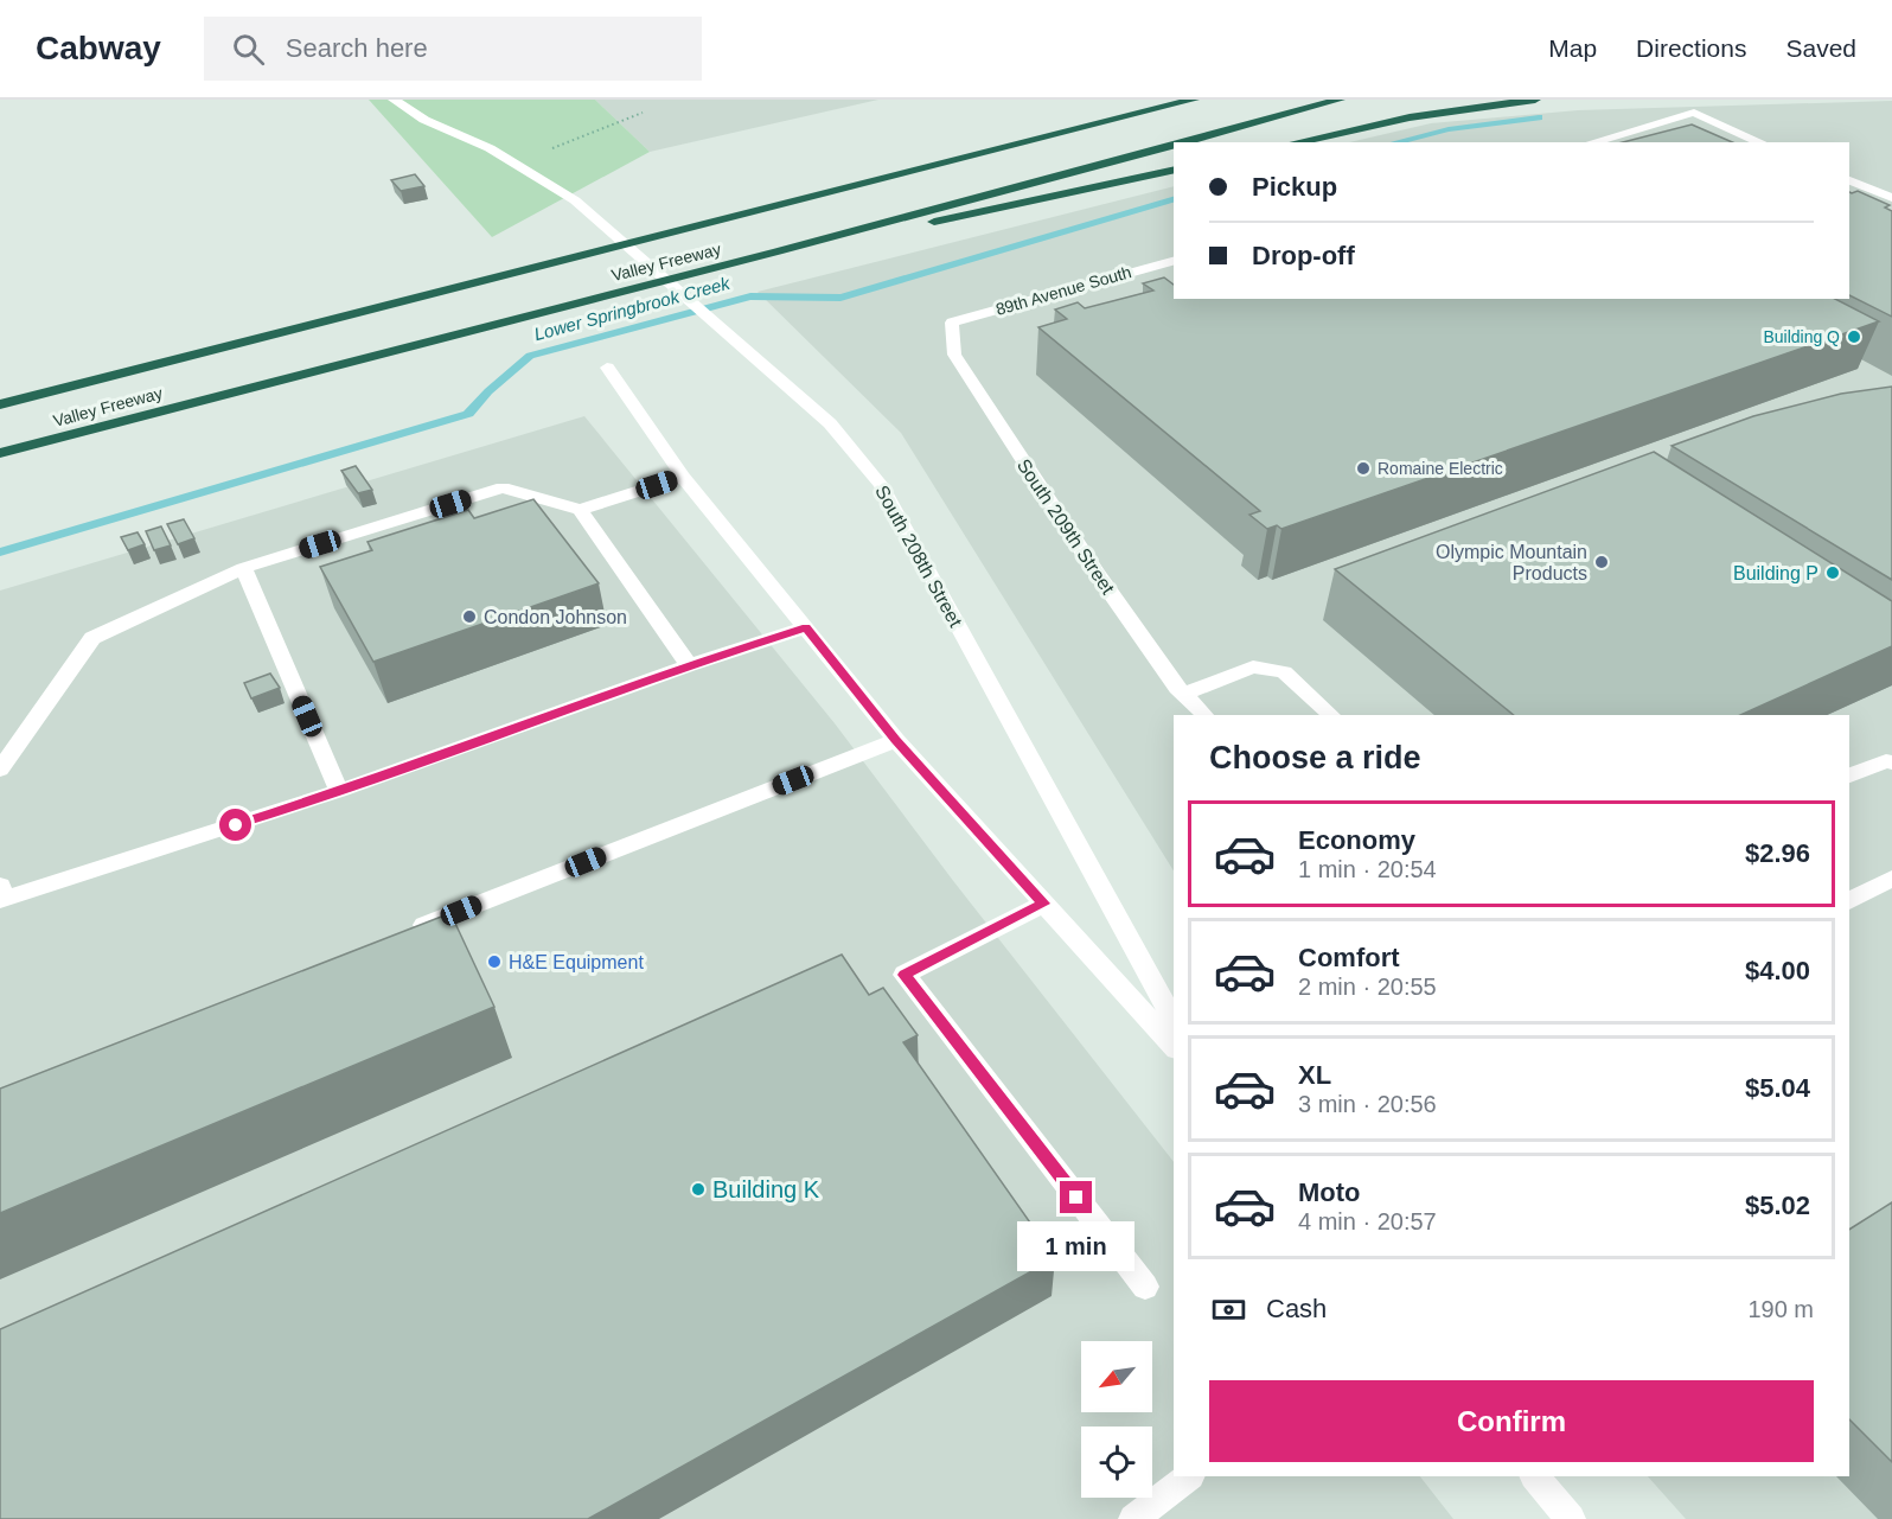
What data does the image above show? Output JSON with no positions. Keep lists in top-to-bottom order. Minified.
{"streets":{"highway":["Valley Freeway"],"street":["89th Avenue South","South 209th Street","South 208th Street"]},"crossings":[["89th Avenue South","South 209th Street"]],"water":["Lower Springbrook Creek"],"places":["Building Q","Romaine Electric","Olympic Mountain Products","Building P","Condon Johnson","H&E Equipment","Building K"],"north":"bottom left","page":{"header":"Cabway","search":"Search here","nav":["Map","Directions","Saved"],"banner":["Pickup","Drop-off"],"heading":"Choose a ride","list":[{"name":"Economy","note":"1 min · 20:54","value":"$2.96"},{"name":"Comfort","note":"2 min · 20:55","value":"$4.00"},{"name":"XL","note":"3 min · 20:56","value":"$5.04"},{"name":"Moto","note":"4 min · 20:57","value":"$5.02"}],"bubble":"1 min","pay":["Cash","190 m"],"buttons":"Confirm"}}
